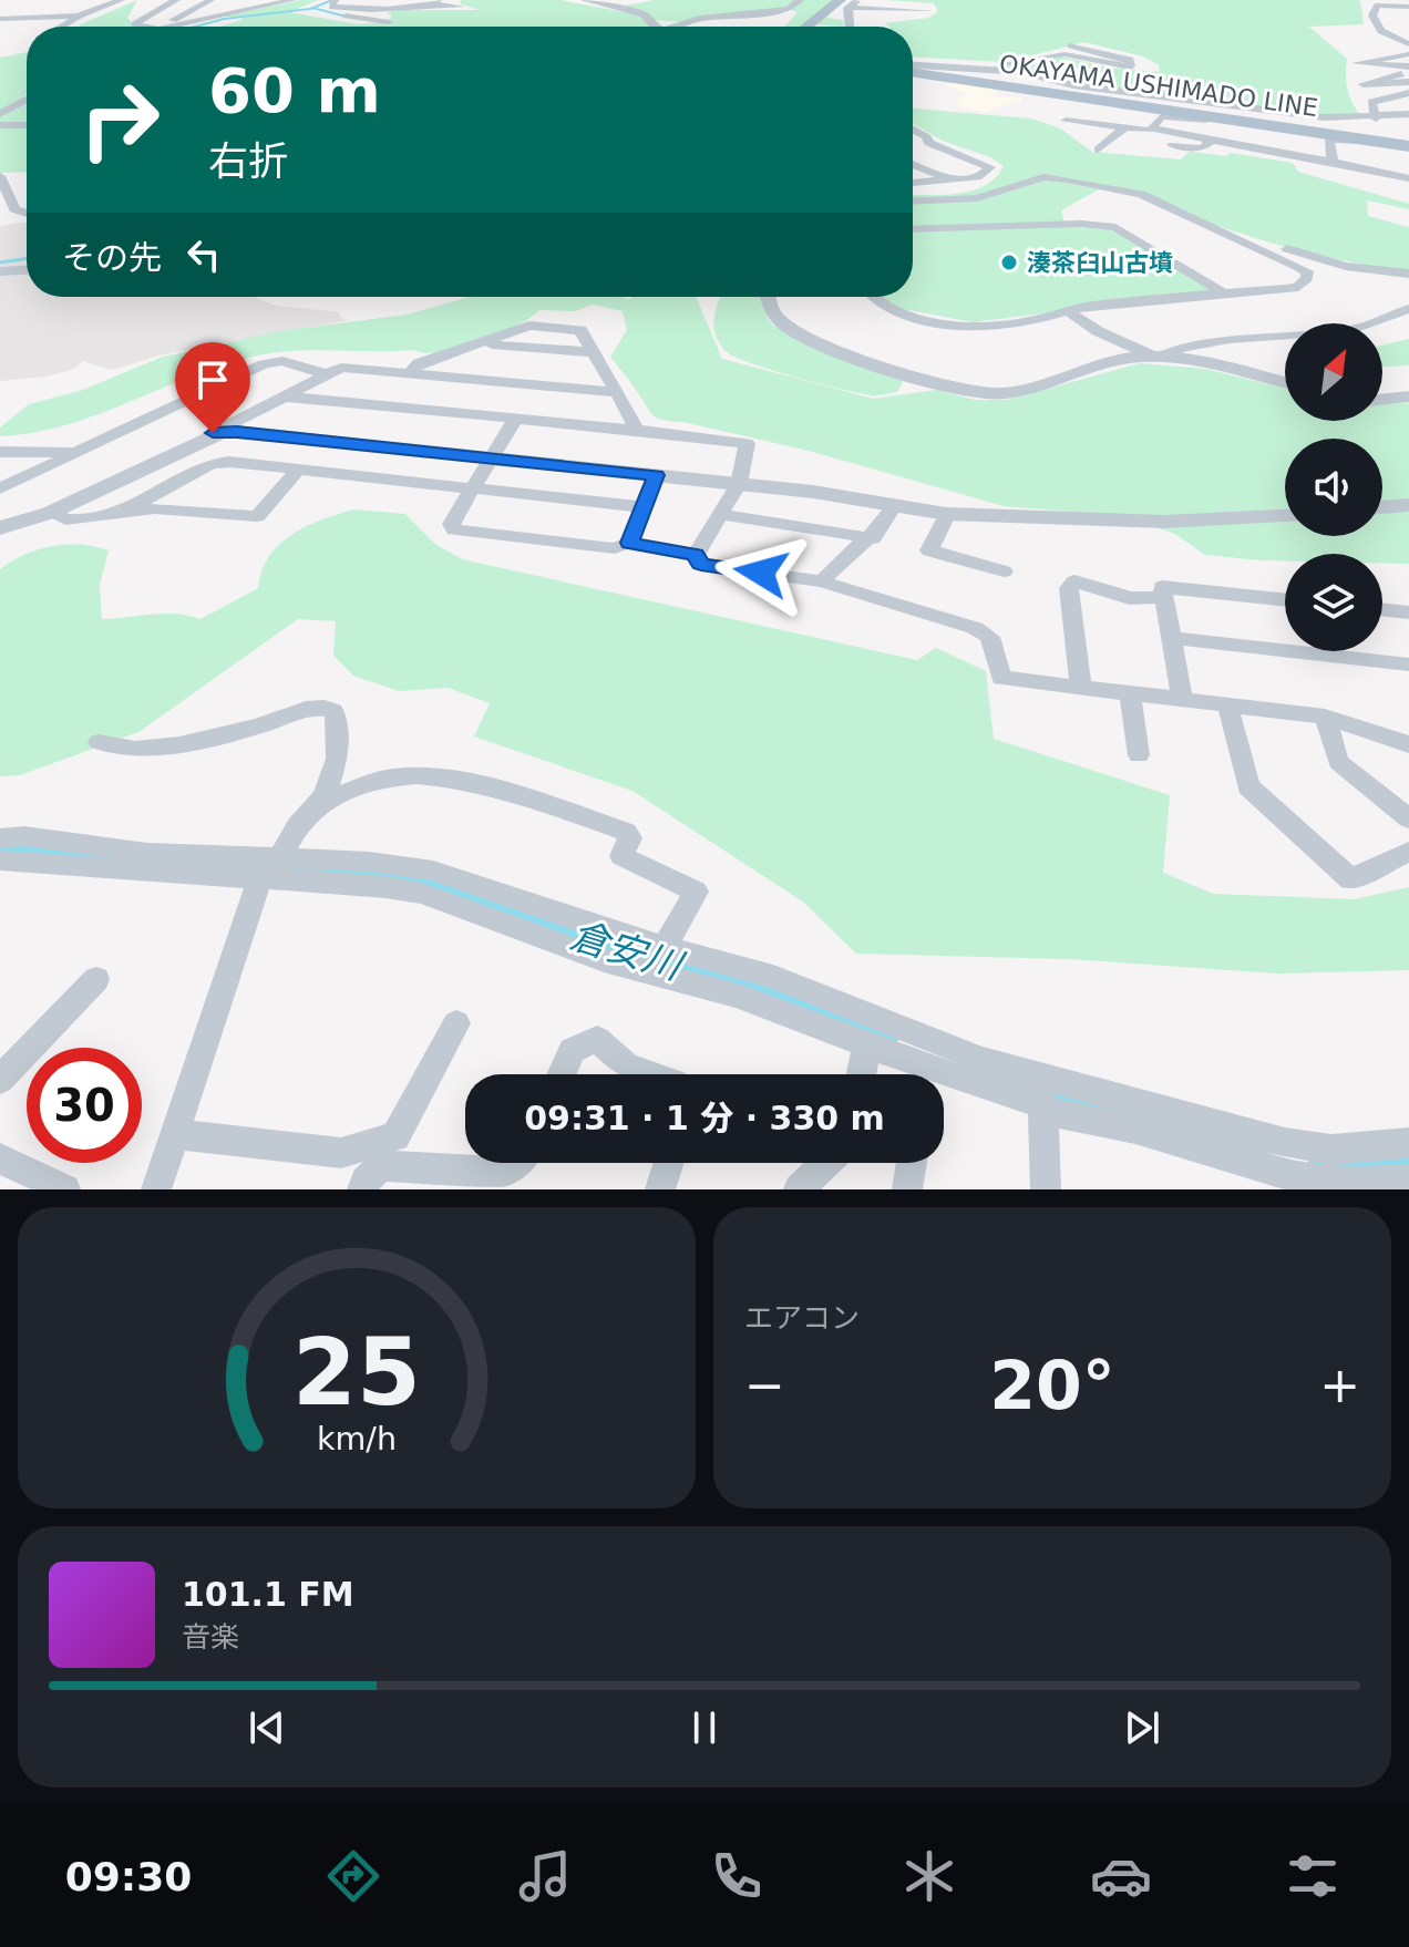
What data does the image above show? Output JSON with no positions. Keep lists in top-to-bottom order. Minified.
{"streets":{"main road":["OKAYAMA USHIMADO LINE"]},"water":["倉安川"],"places":["湊茶臼山古墳"],"north":"top right","page":{"turn":["60 m","右折"],"then":"その先","limit":"30","trip":"09:31 · 1 分 · 330 m","tile":"エアコン","heat":["−","20°","+"],"song":["101.1 FM","音楽"],"tabs":"09:30","gauge":["25","km/h"]}}
